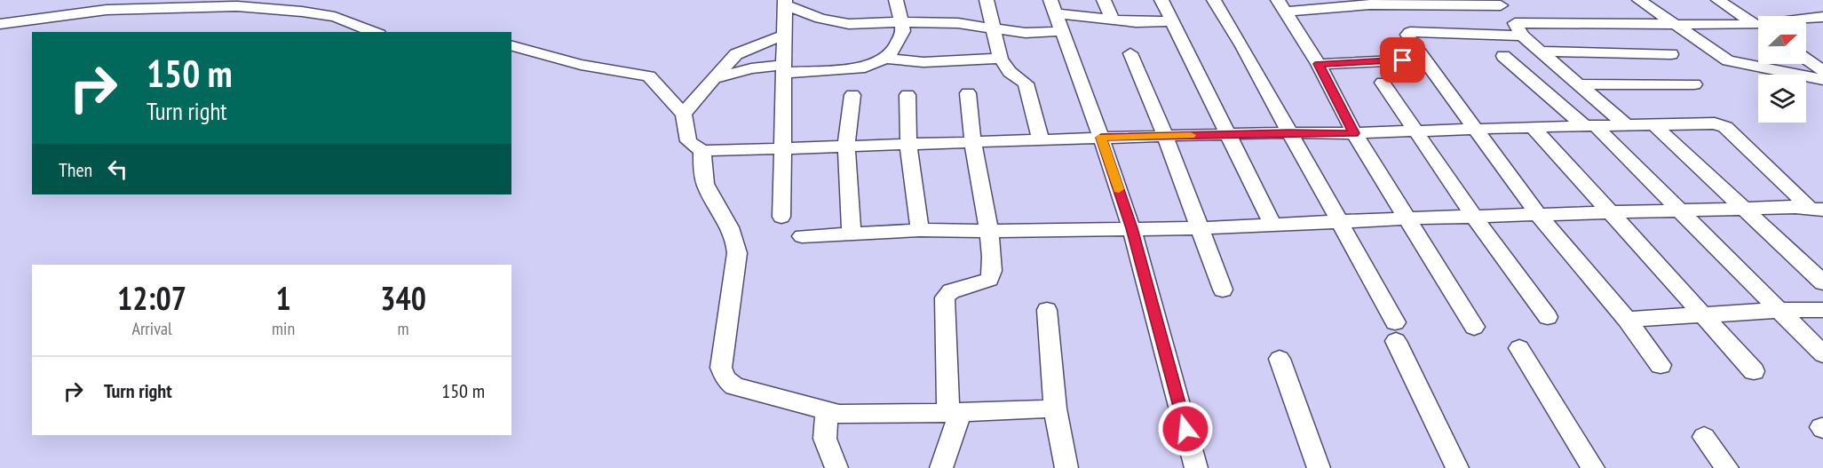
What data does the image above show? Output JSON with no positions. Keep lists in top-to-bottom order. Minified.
{"north":"right","page":{"turn":["150 m","Turn right"],"then":"Then","eta":["12:07","Arrival","1","min","340","m"],"list":[{"name":"Turn right","value":"150 m"}]}}
